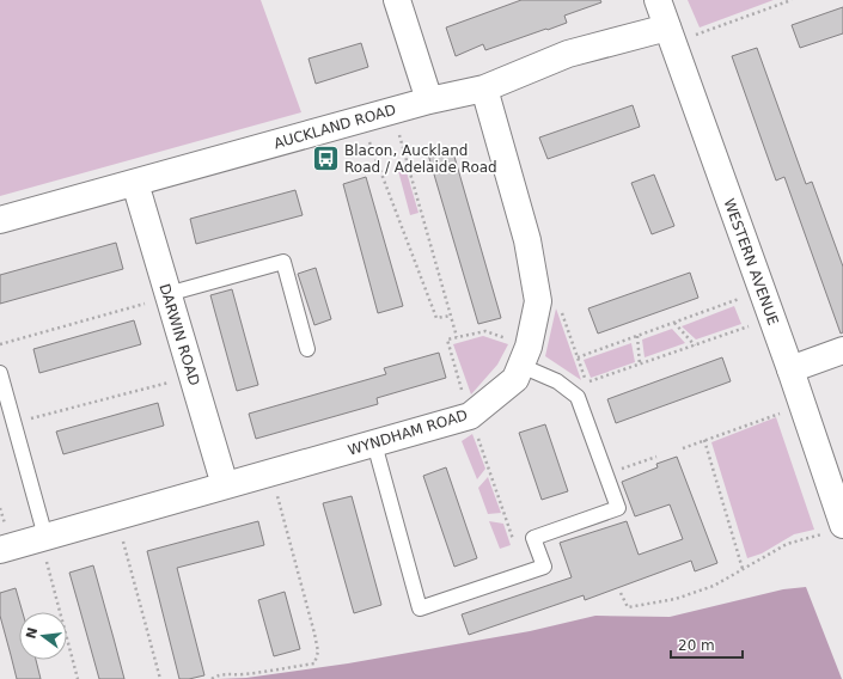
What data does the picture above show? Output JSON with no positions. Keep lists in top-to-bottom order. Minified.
{"streets":{"street":["AUCKLAND ROAD","WESTERN AVENUE","DARWIN ROAD","WYNDHAM ROAD"]},"crossings":[["AUCKLAND ROAD","WESTERN AVENUE"],["AUCKLAND ROAD","DARWIN ROAD"],["AUCKLAND ROAD","WYNDHAM ROAD"],["DARWIN ROAD","WYNDHAM ROAD"]],"places":{"bus stop":["Blacon, Auckland Road / Adelaide Road"]},"scale_bar":"20 m","north":"left"}
